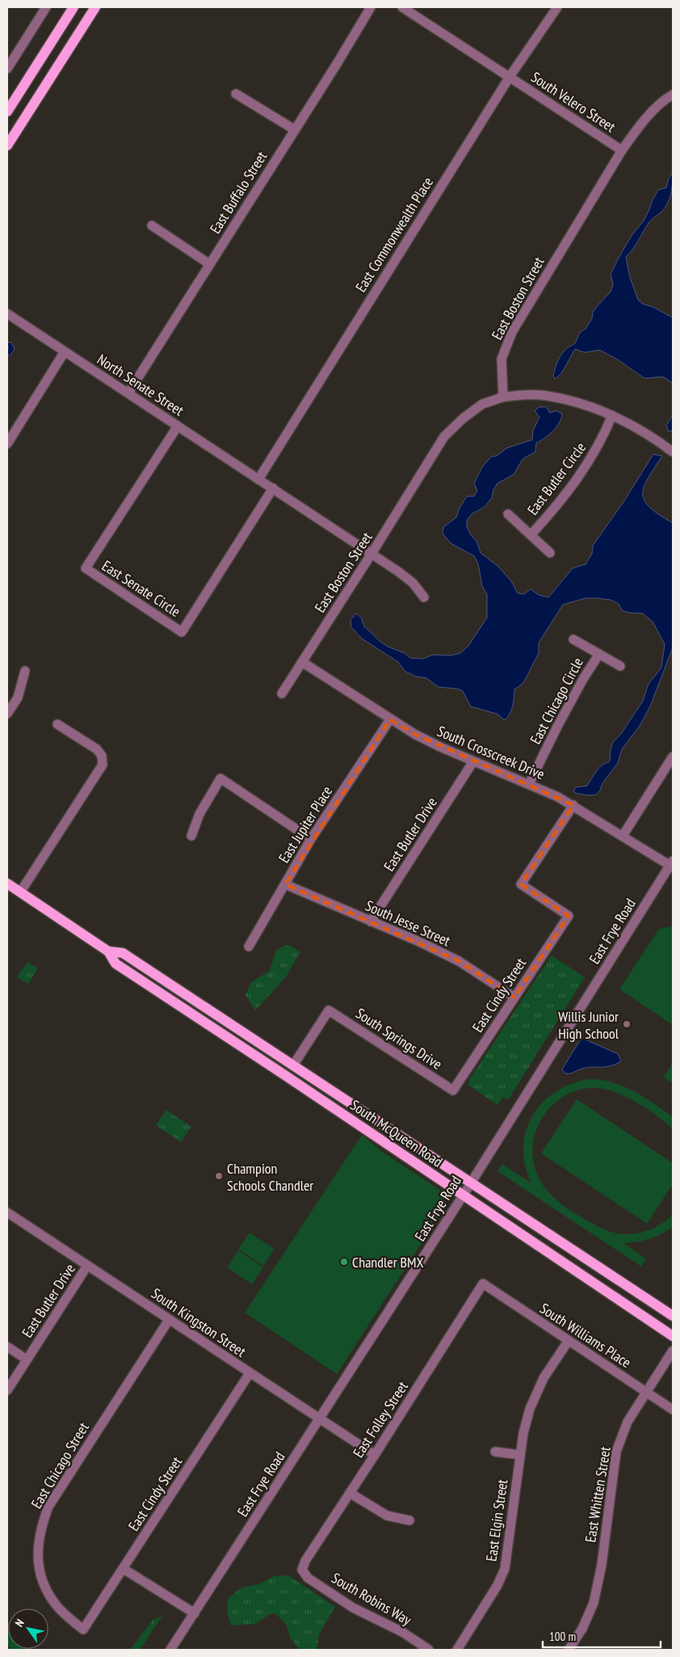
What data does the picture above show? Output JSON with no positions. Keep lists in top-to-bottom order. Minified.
{"streets":{"main road":["South McQueen Road"],"street":["South Velero Street","East Buffalo Street","East Commonwealth Place","East Boston Street","North Senate Street","East Butler Circle","East Senate Circle","East Chicago Circle","South Crosscreek Drive","East Jupiter Place","East Butler Drive","South Jesse Street","East Frye Road","East Cindy Street","South Springs Drive","South Kingston Street","South Williams Place","East Folley Street","East Chicago Street","East Whitten Street","East Elgin Street","South Robins Way"]},"crossings":[["South Velero Street","East Commonwealth Place"],["South Velero Street","East Boston Street"],["East Buffalo Street","North Senate Street"],["East Commonwealth Place","North Senate Street"],["East Boston Street","North Senate Street"],["East Boston Street","South Crosscreek Drive"],["North Senate Street","East Senate Circle"],["East Chicago Circle","South Crosscreek Drive"],["South Crosscreek Drive","East Jupiter Place"],["South Crosscreek Drive","East Butler Drive"],["South Crosscreek Drive","East Frye Road"],["South Crosscreek Drive","East Cindy Street"],["East Jupiter Place","South Jesse Street"],["East Butler Drive","South Jesse Street"],["East Butler Drive","South Kingston Street"],["South Jesse Street","East Cindy Street"],["East Frye Road","South McQueen Road"],["East Frye Road","South Kingston Street"],["East Cindy Street","South Springs Drive"],["East Cindy Street","South Kingston Street"],["East Cindy Street","East Chicago Street"],["South Springs Drive","South McQueen Road"],["South Kingston Street","East Folley Street"],["South Kingston Street","East Chicago Street"],["South Williams Place","East Folley Street"],["South Williams Place","East Whitten Street"],["South Williams Place","East Elgin Street"],["East Folley Street","South Robins Way"]],"places":["Willis Junior High School","Champion Schools Chandler","Chandler BMX"],"scale_bar":"100 m","north":"top left"}
